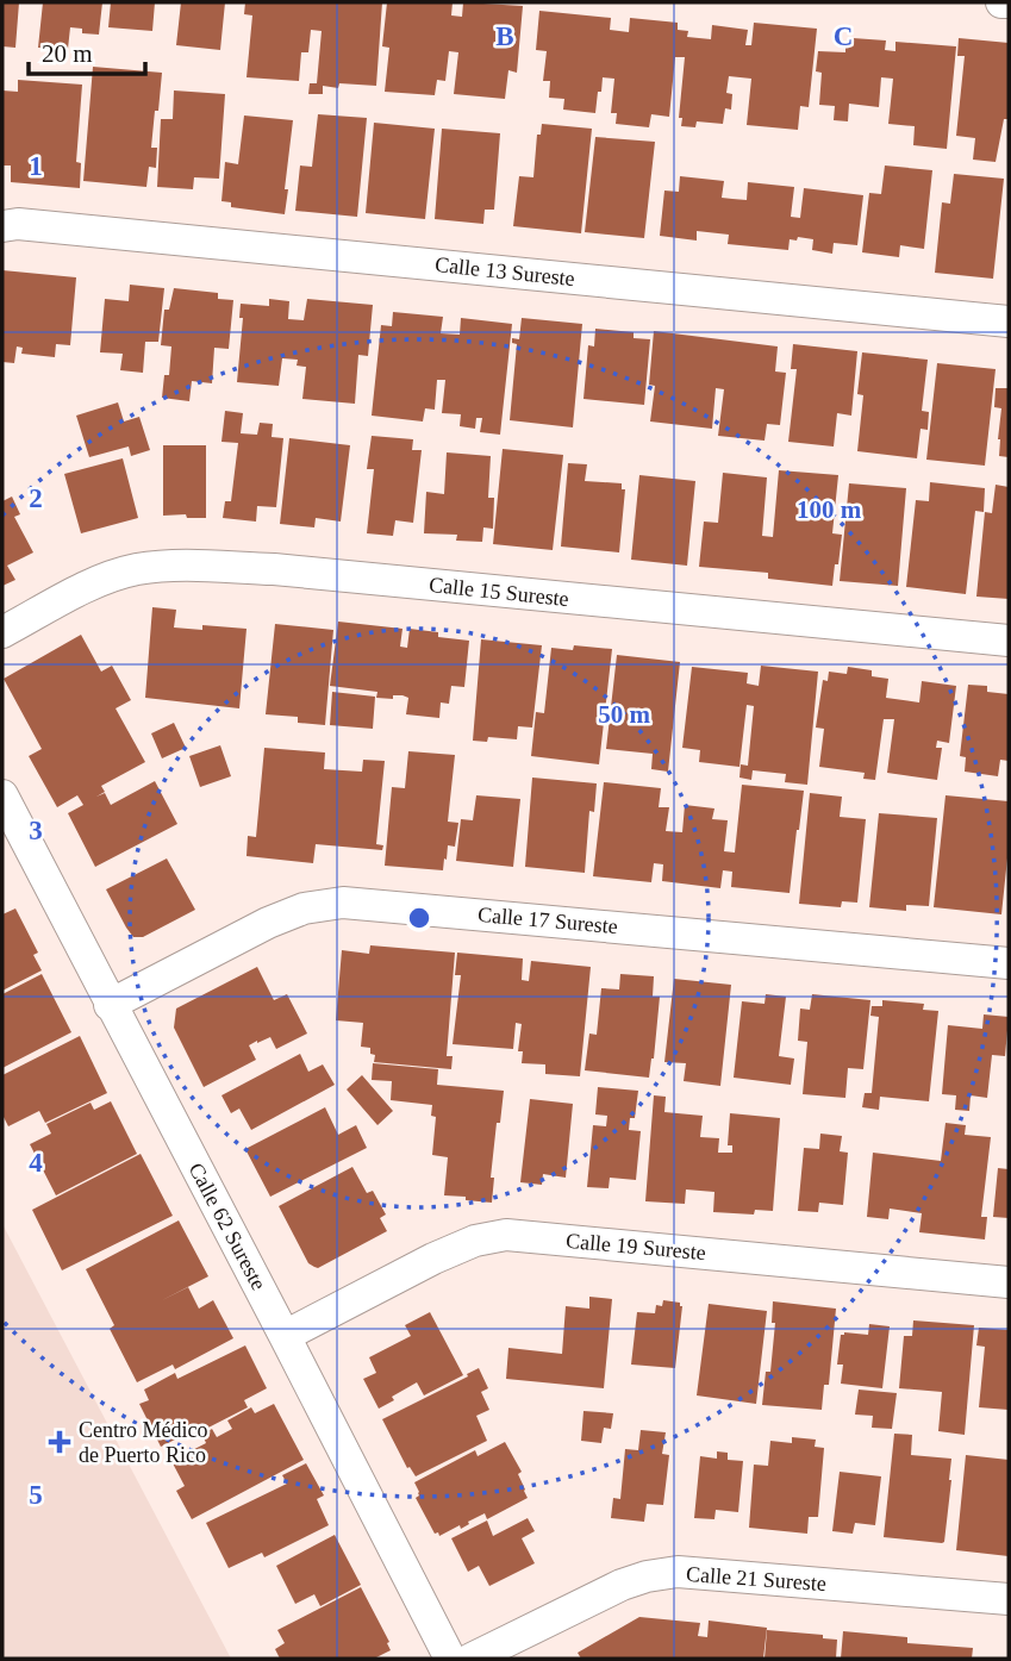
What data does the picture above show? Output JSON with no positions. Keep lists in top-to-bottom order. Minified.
{"streets":{"street":["Calle 13 Sureste","Calle 15 Sureste","Calle 17 Sureste","Calle 62 Sureste","Calle 19 Sureste","Calle 21 Sureste"]},"crossings":[["Calle 17 Sureste","Calle 62 Sureste"],["Calle 62 Sureste","Calle 19 Sureste"]],"places":{"health":["Centro Médico de Puerto Rico"]},"scale_bar":"20 m","grid":{"columns":["B","C"],"rows":["1","2","3","4","5"]},"rings":["100 m","50 m"]}
